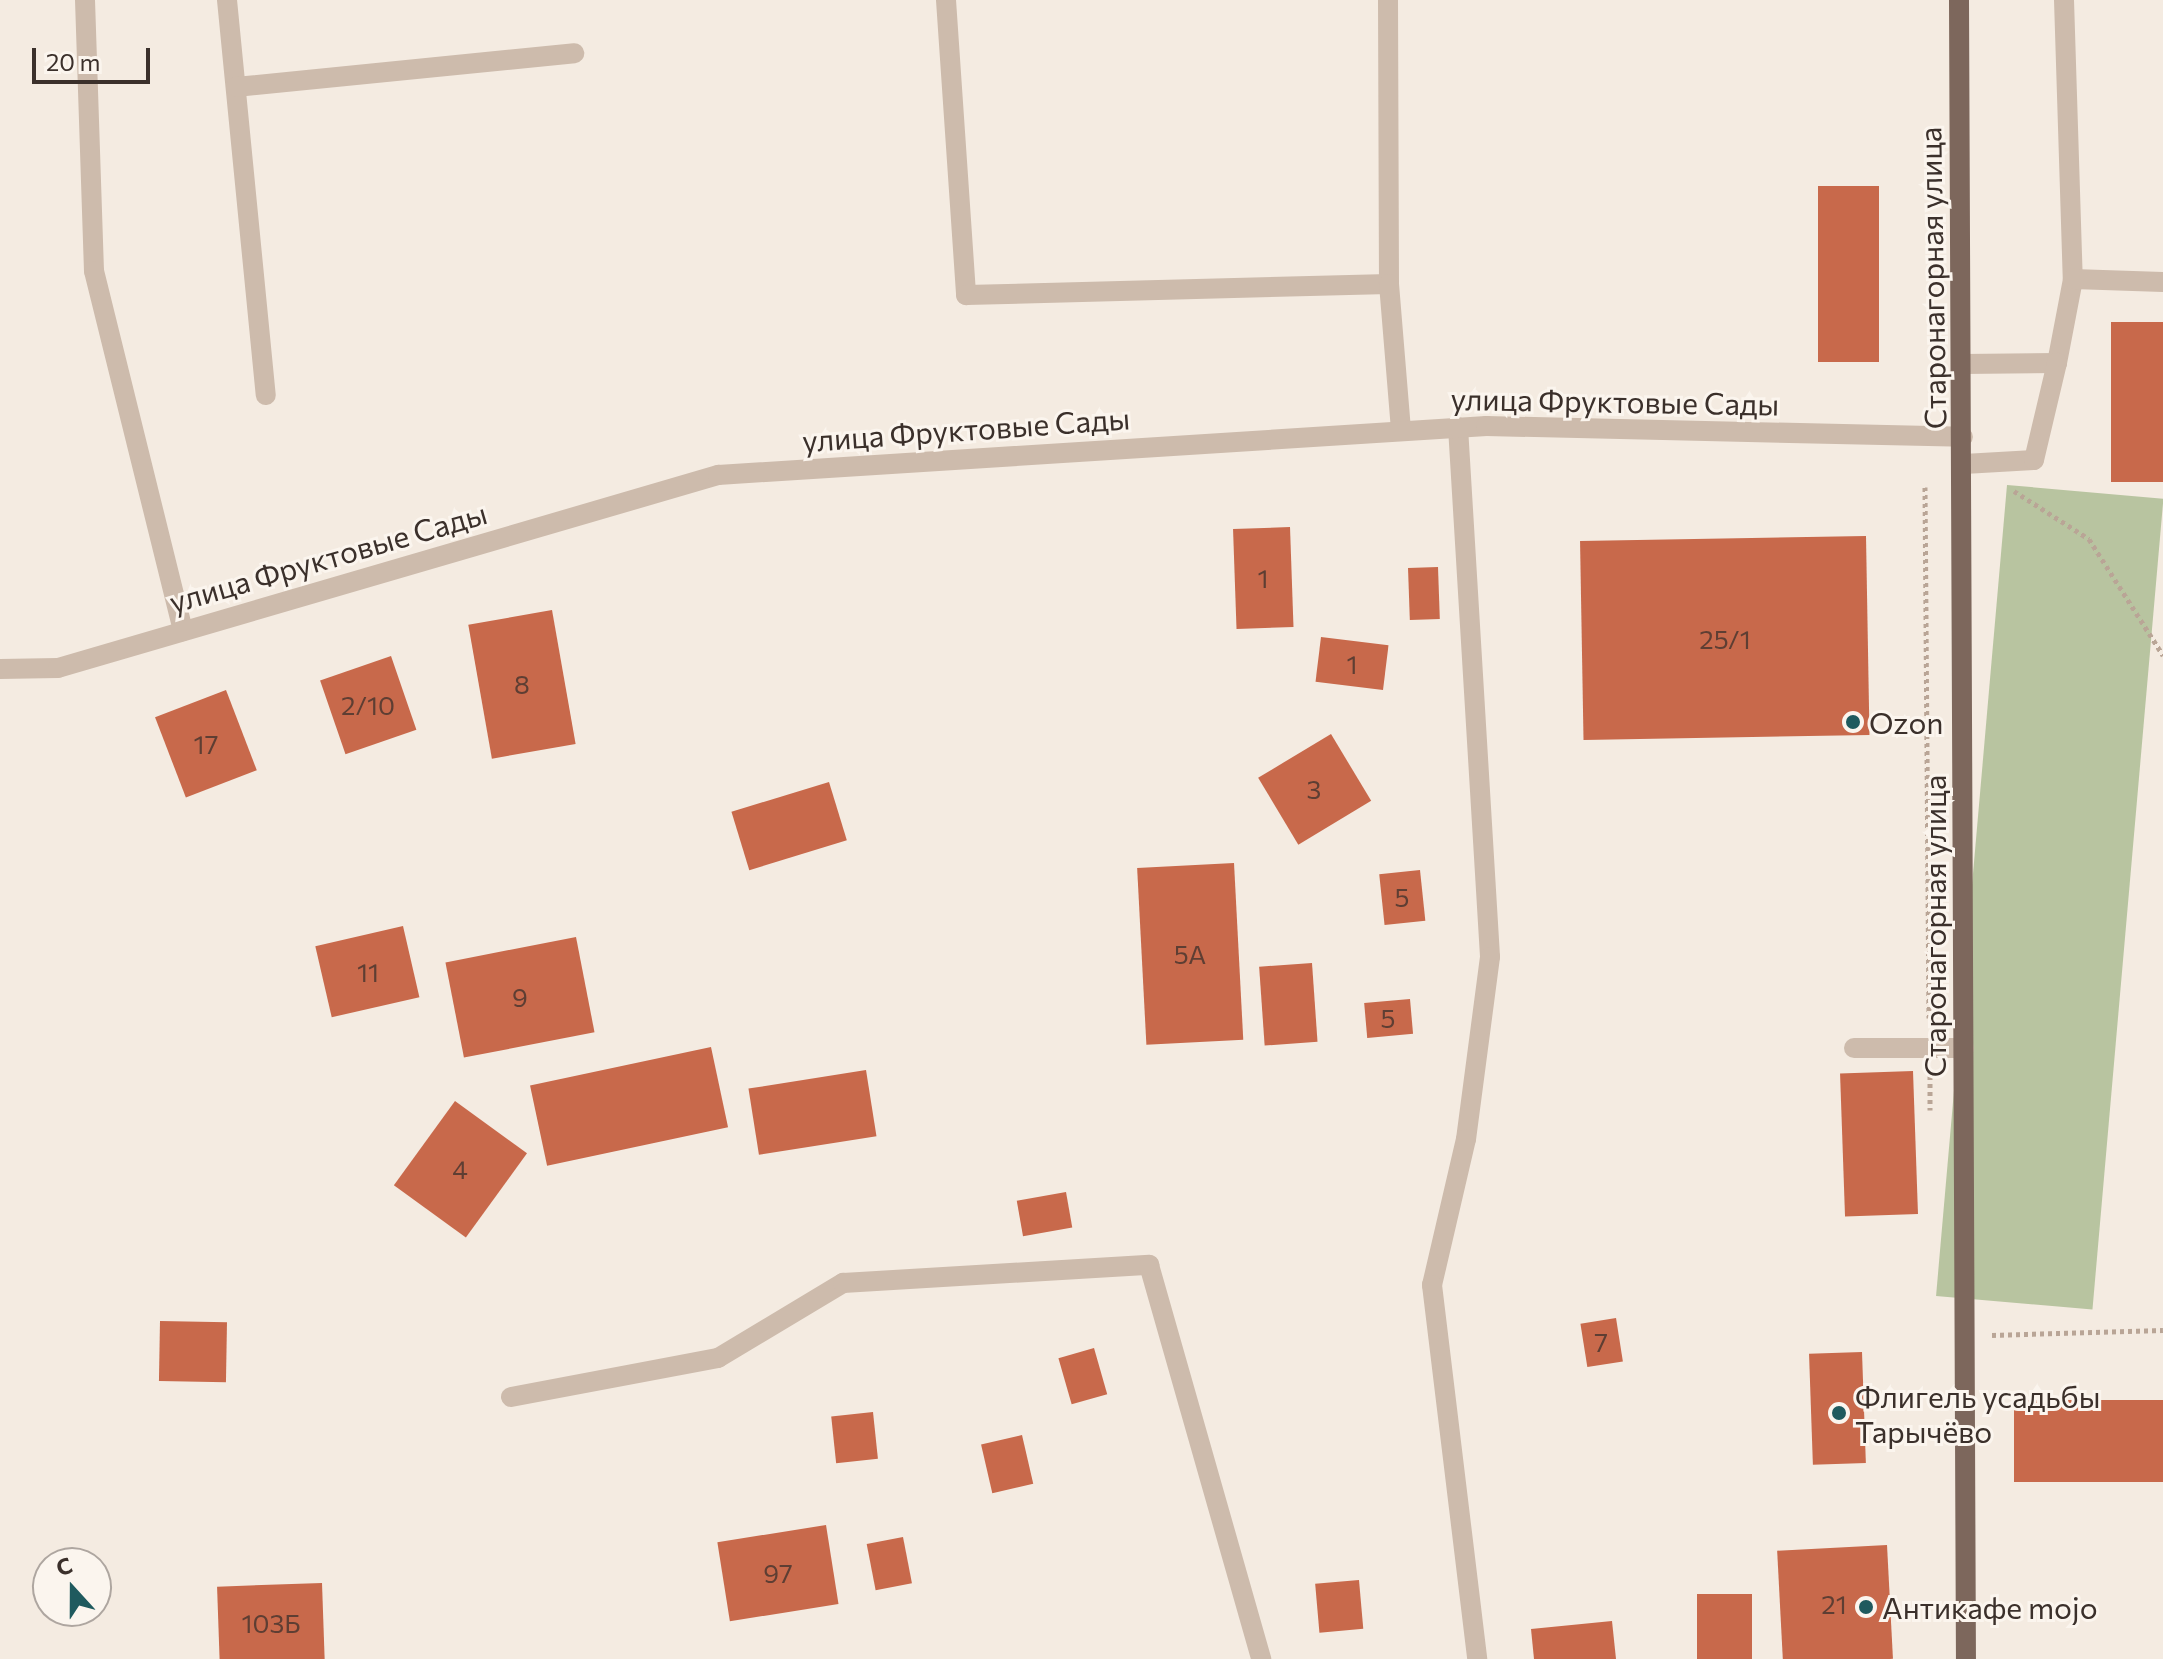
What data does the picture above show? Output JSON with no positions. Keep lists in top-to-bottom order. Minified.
{"streets":{"main road":["Старонагорная улица"],"street":["улица Фруктовые Сады"]},"crossings":[["Старонагорная улица","улица Фруктовые Сады"]],"places":["Ozon","Флигель усадьбы Тарычёво","Антикафе mojo"],"house_numbers":["1","25/1","1","8","2/10","17","3","5","5А","11","9","5","4","7","97","21","103Б"],"scale_bar":"20 m","north":"top"}
